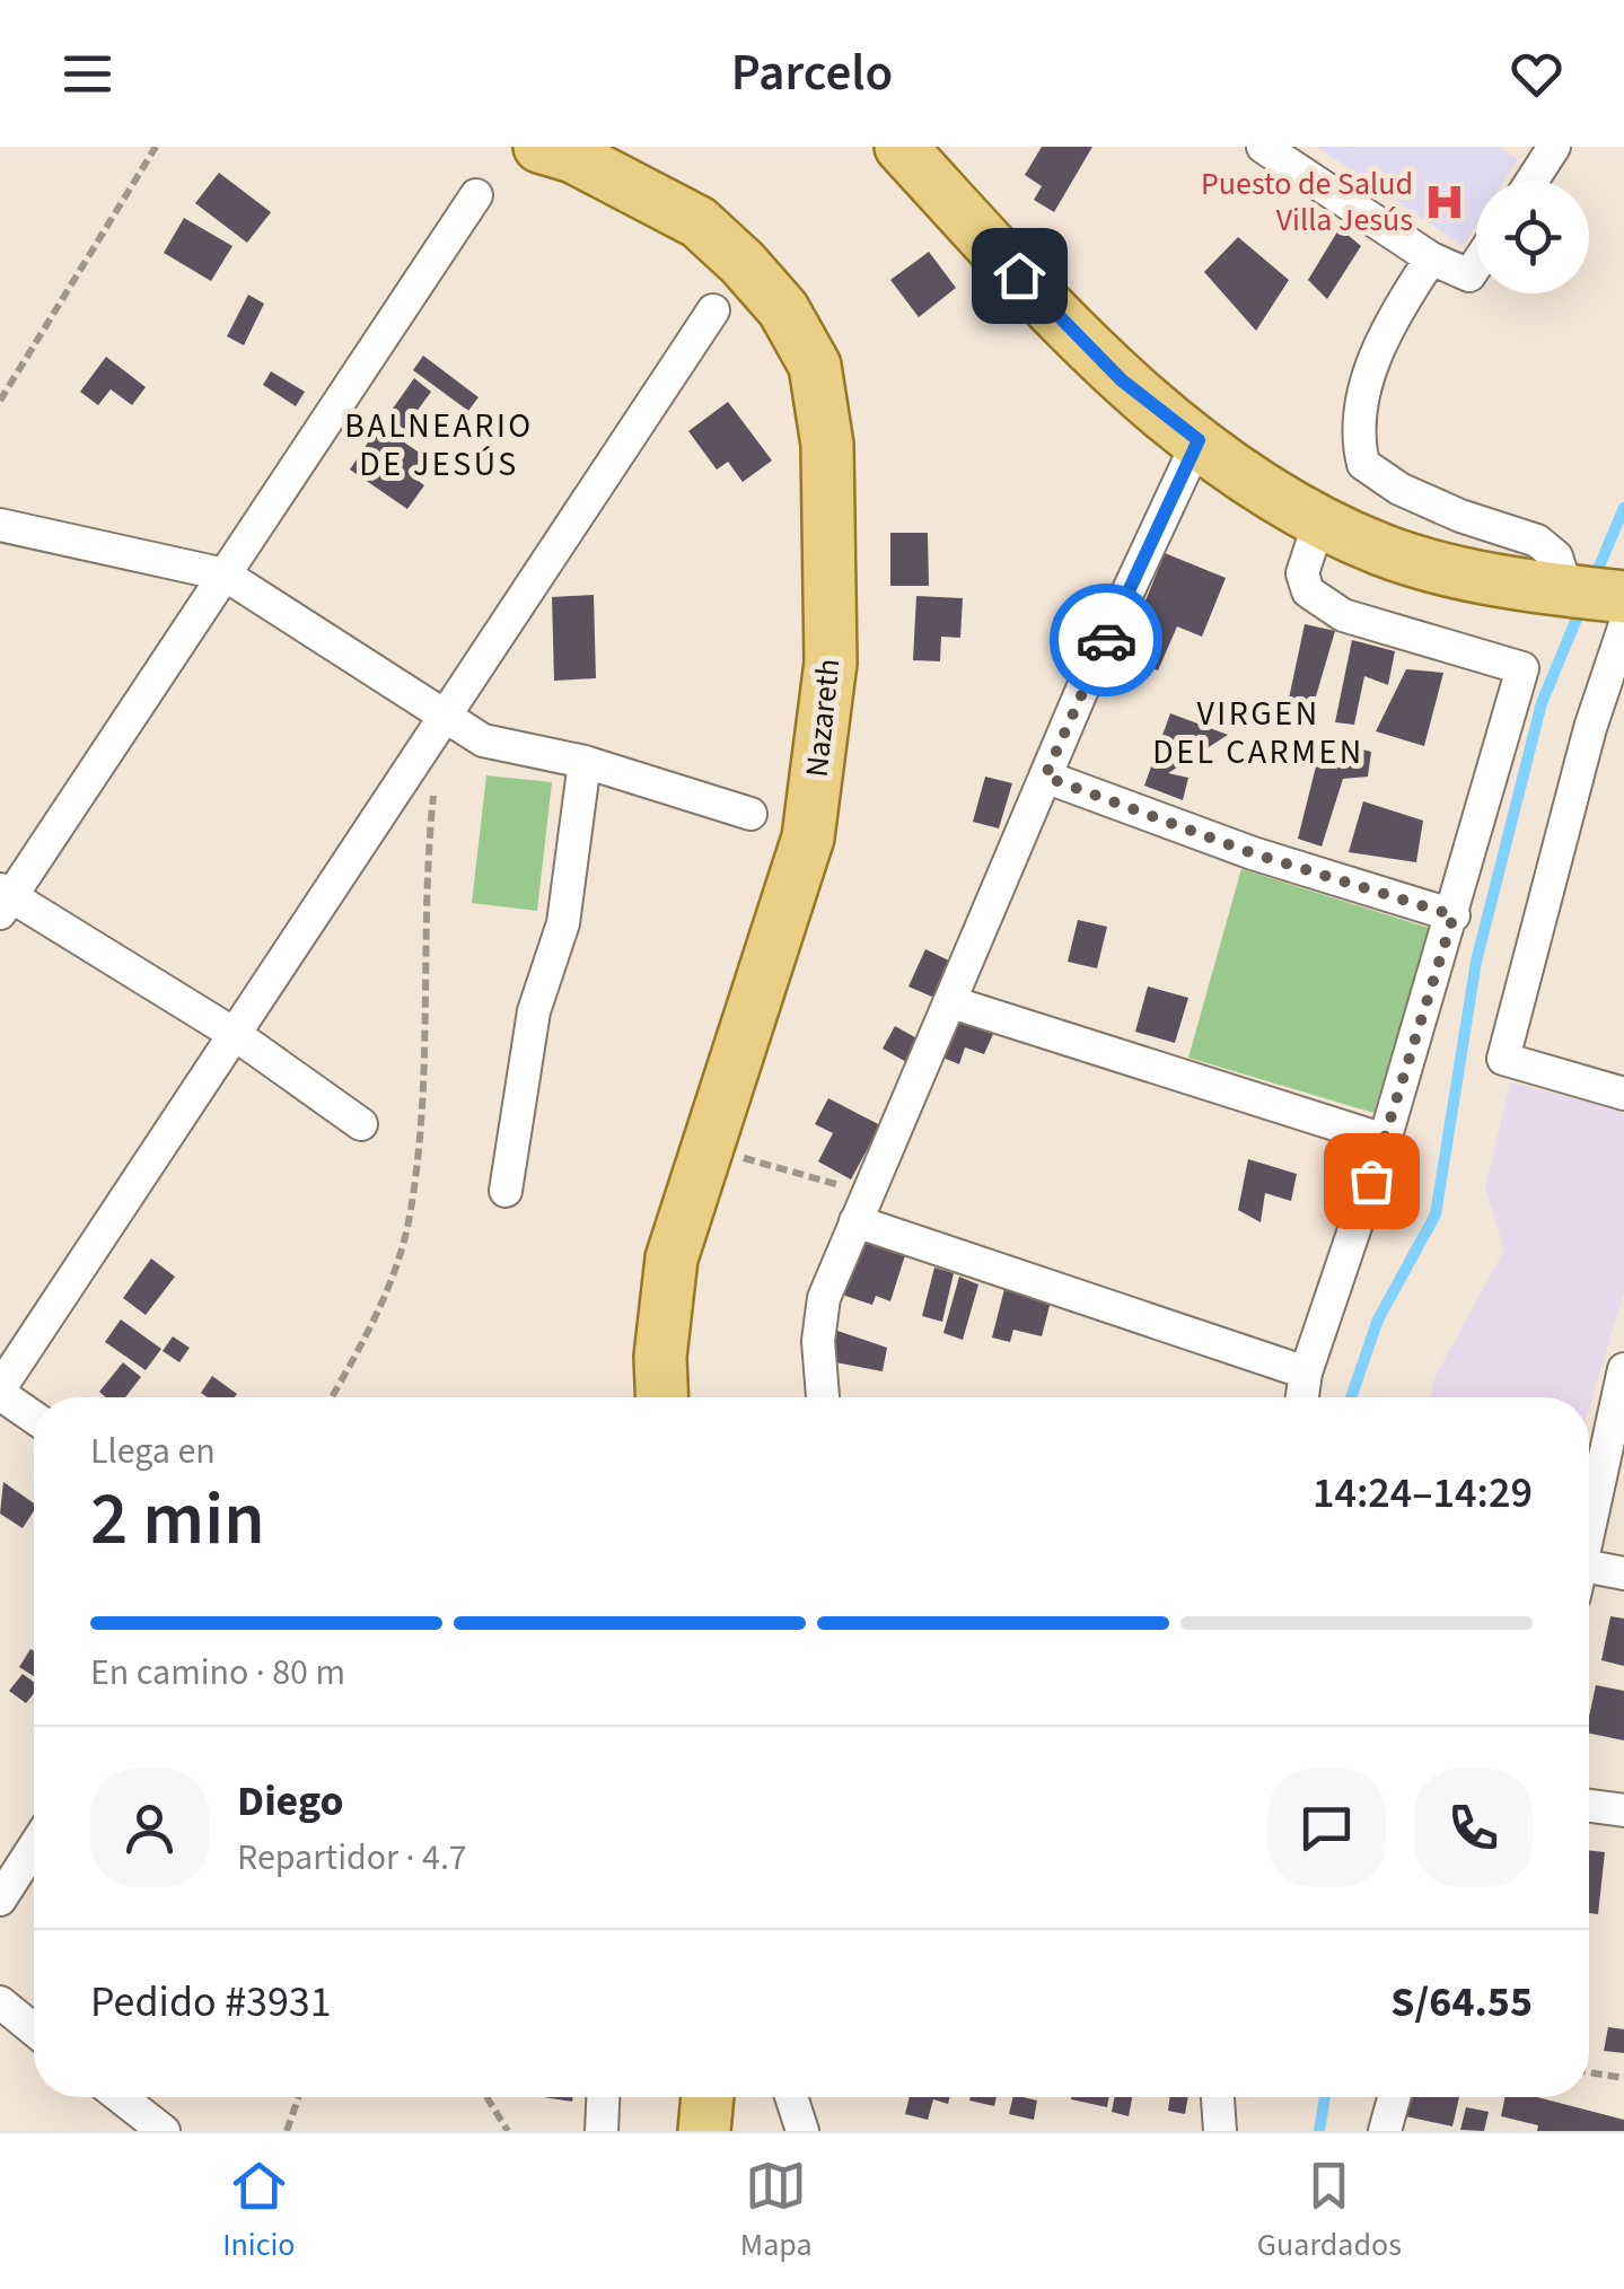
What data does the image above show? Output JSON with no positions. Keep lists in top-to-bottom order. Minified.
{"streets":{"main road":["Nazareth"]},"districts":["BALNEARIO DE JESÚS","VIRGEN DEL CARMEN"],"places":{"hospital":["Puesto de Salud Villa Jesús"]},"page":{"header":"Parcelo","heading":["2 min","Llega en","14:24–14:29"],"panel":["Diego","Repartidor · 4.7","Pedido #3931","S/64.55"],"bar":"En camino · 80 m","tabs":["Inicio","Mapa","Guardados"]}}
